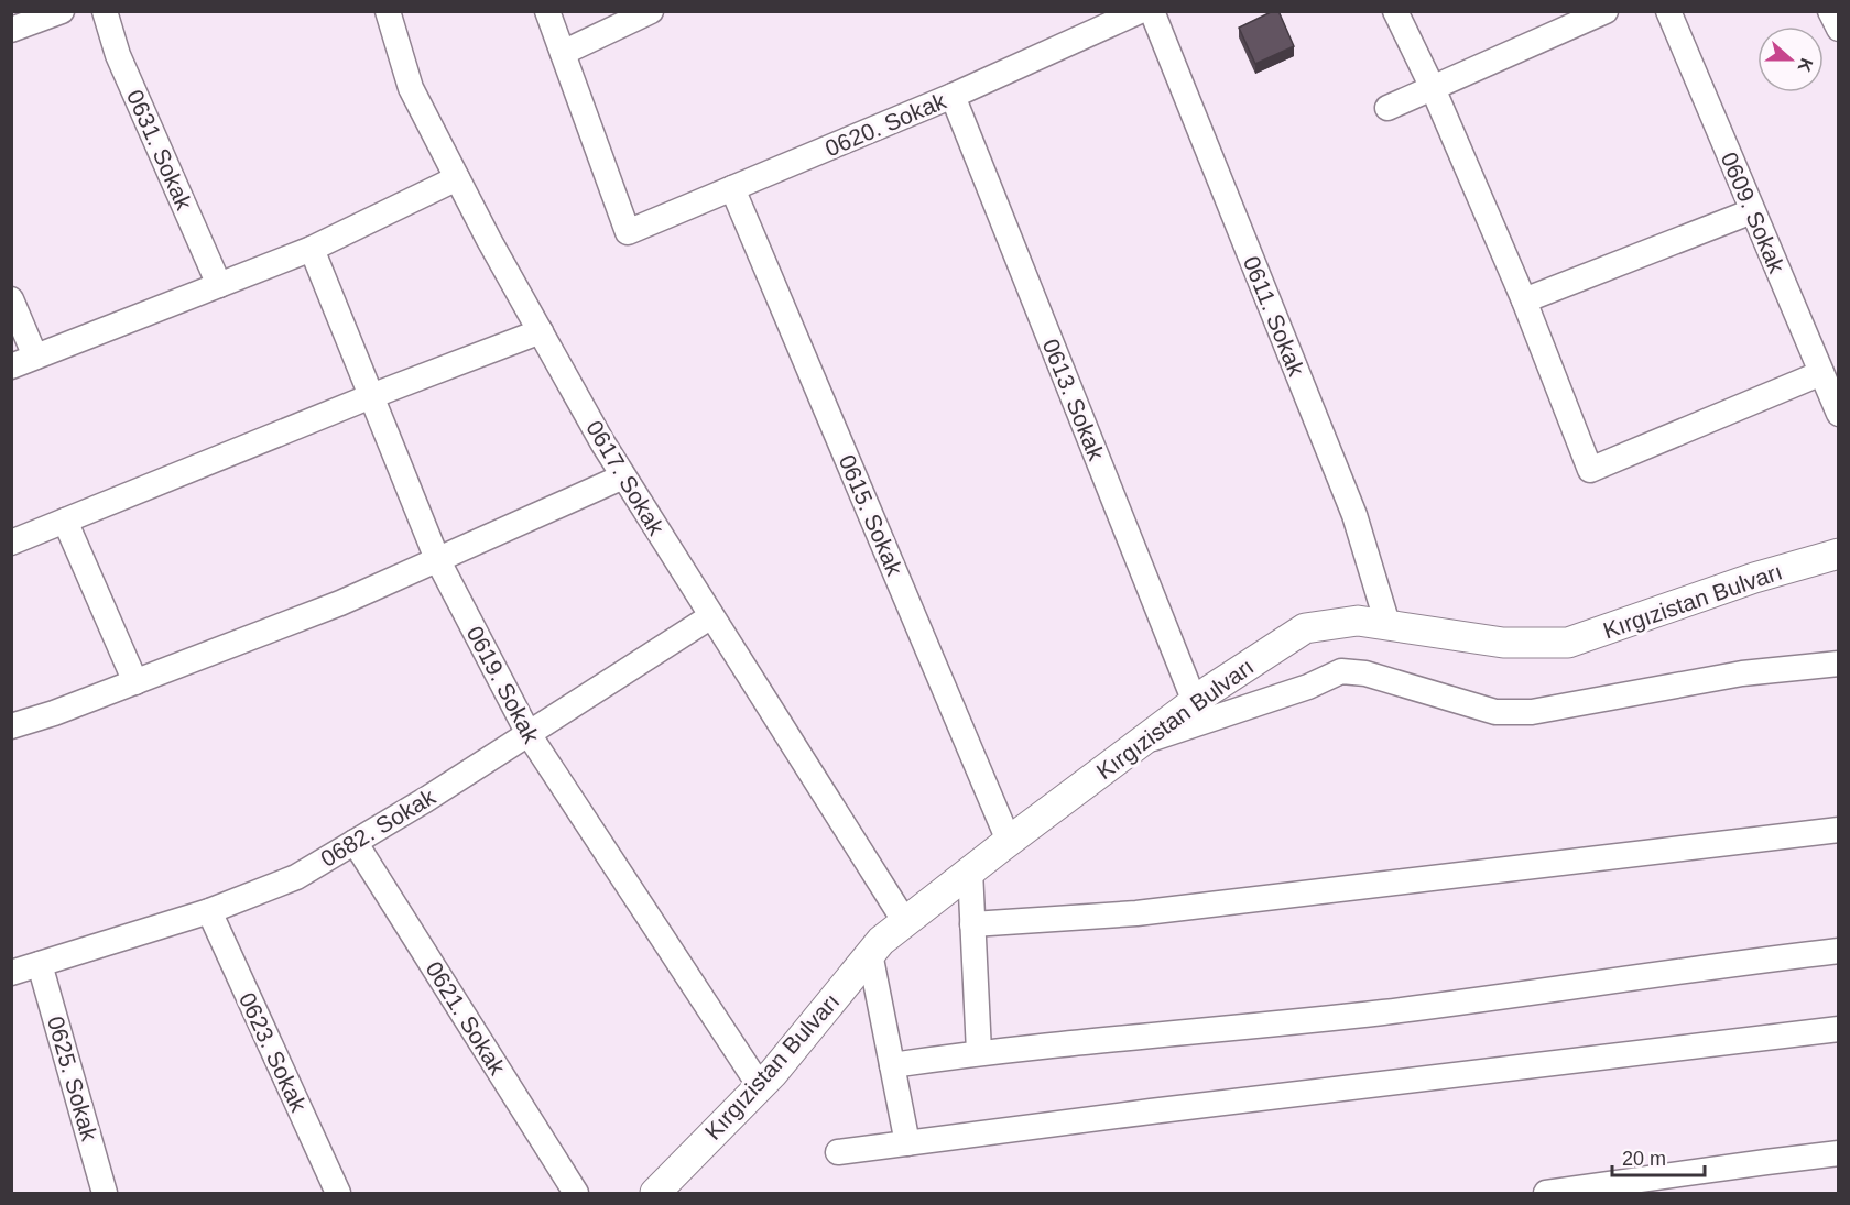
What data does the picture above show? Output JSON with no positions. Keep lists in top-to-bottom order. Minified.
{"streets":{"street":["0620. Sokak","0631. Sokak","0609. Sokak","0611. Sokak","0613. Sokak","0617. Sokak","0615. Sokak","Kırgızistan Bulvarı","0619. Sokak","0682. Sokak","0621. Sokak","0623. Sokak","0625. Sokak"]},"crossings":[["0620. Sokak","0613. Sokak"],["0620. Sokak","0615. Sokak"],["0611. Sokak","Kırgızistan Bulvarı"],["0613. Sokak","Kırgızistan Bulvarı"],["0617. Sokak","Kırgızistan Bulvarı"],["0617. Sokak","0682. Sokak"],["0615. Sokak","Kırgızistan Bulvarı"],["Kırgızistan Bulvarı","0619. Sokak"],["0619. Sokak","0682. Sokak"],["0682. Sokak","0621. Sokak"],["0682. Sokak","0623. Sokak"],["0682. Sokak","0625. Sokak"]],"scale_bar":"20 m","north":"right"}
